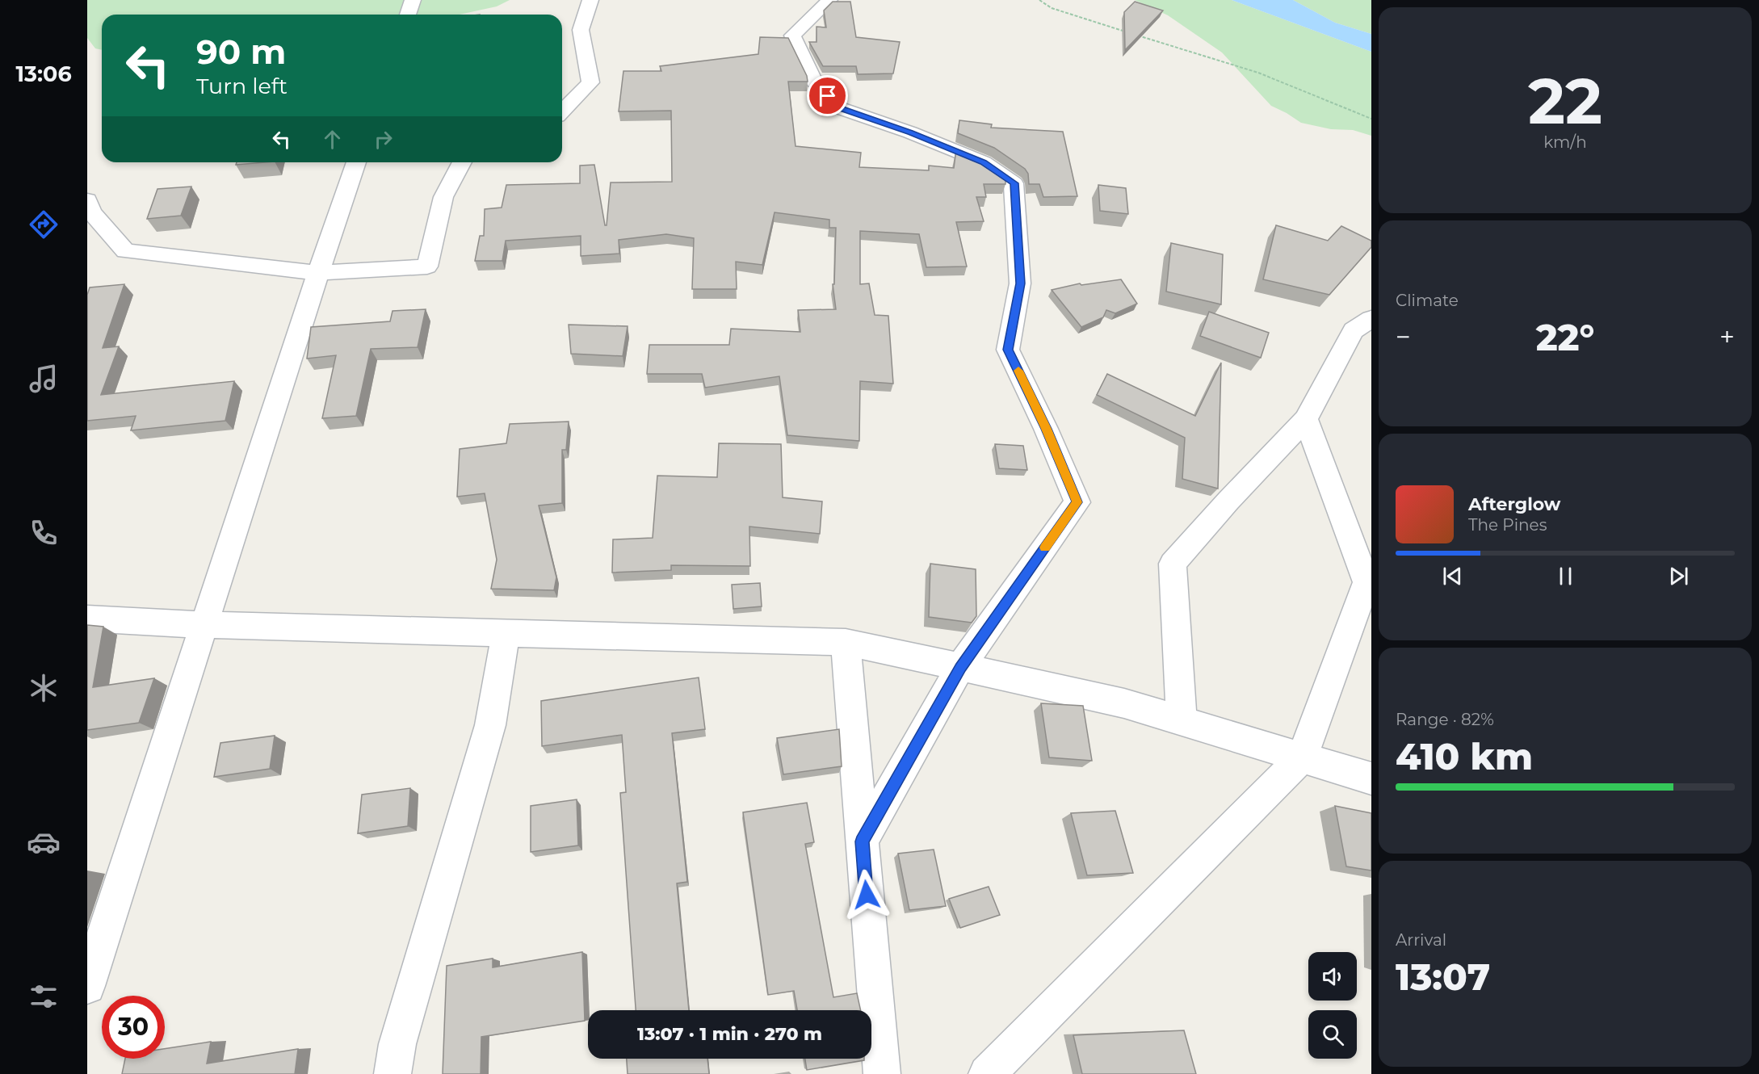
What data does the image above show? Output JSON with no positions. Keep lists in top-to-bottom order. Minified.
{"page":{"tabs":"13:06","tile":[["22","km/h"],"Climate",["Range · 82%","410 km"],["Arrival","13:07"]],"turn":["90 m","Turn left"],"heat":["−","22°","+"],"song":["Afterglow","The Pines"],"limit":"30","trip":"13:07 · 1 min · 270 m"}}
